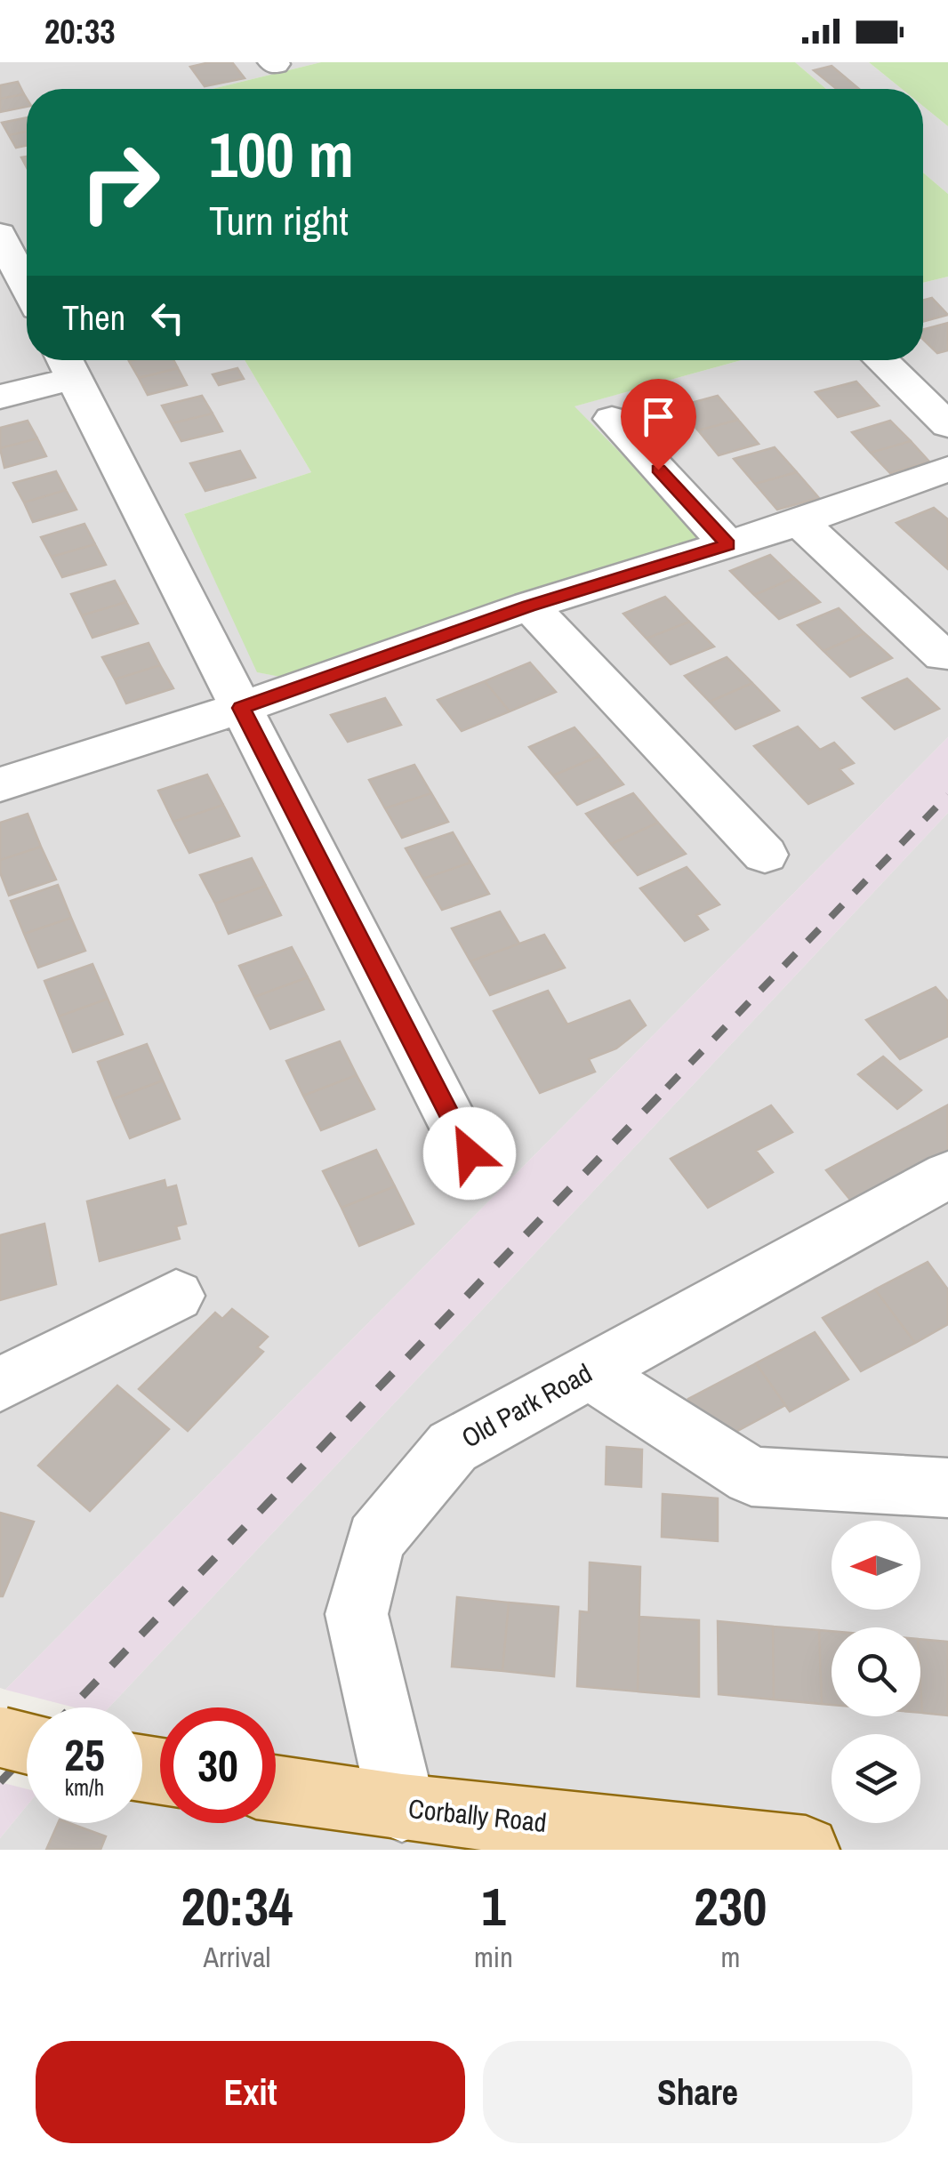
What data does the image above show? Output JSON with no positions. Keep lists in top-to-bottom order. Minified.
{"streets":{"main road":["Corbally Road"],"street":["Old Park Road"]},"crossings":[["Old Park Road","Corbally Road"]],"north":"left","page":{"status":"20:33","turn":["100 m","Turn right"],"then":"Then","speed":"25 km/h","limit":"30","eta":["20:34","Arrival","1","min","230","m"],"buttons":["Exit","Share"]}}
